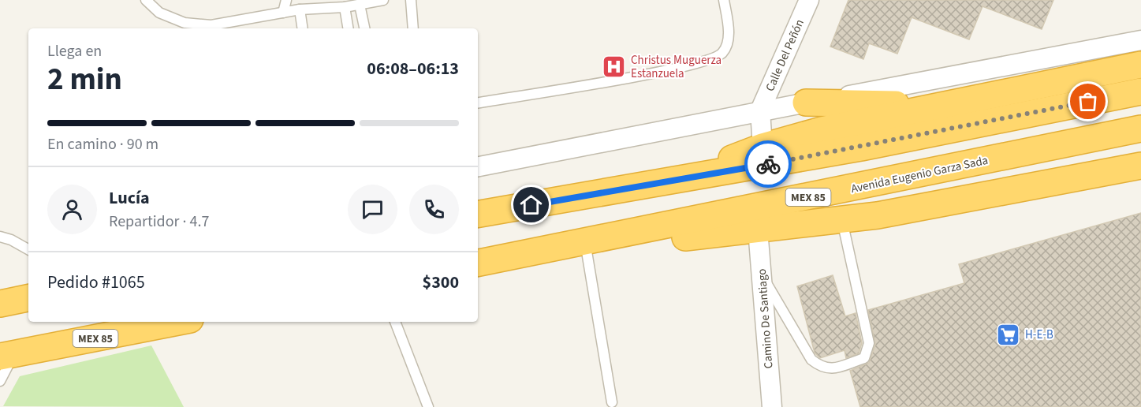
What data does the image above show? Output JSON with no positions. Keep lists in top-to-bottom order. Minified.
{"streets":{"highway":["Avenida Eugenio Garza Sada","MEX 85"],"street":["Calle Del Peñón","Camino De Santiago"]},"places":{"hospital":["Christus Muguerza Estanzuela"],"supermarket":["H-E-B"]},"page":{"heading":["2 min","Llega en","06:08–06:13"],"panel":["Lucía","Repartidor · 4.7","Pedido #1065","$300"],"bar":"En camino · 90 m"}}
